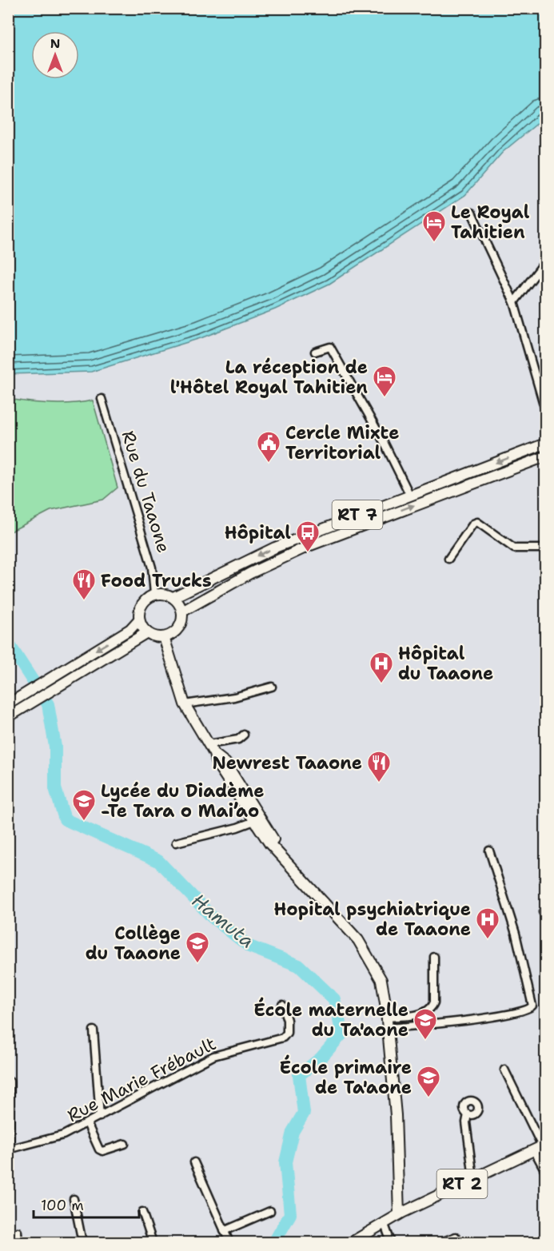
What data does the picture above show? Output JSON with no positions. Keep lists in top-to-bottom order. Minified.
{"streets":{"main road":["RT 7","RT 2"],"street":["Rue du Taaone","Rue Marie Frébault"]},"crossings":[["Rue du Taaone","RT 7"]],"water":["Hamuta"],"places":{"hotel":["Le Royal Tahitien","La réception de l'Hôtel Royal Tahitien"],"public building":["Cercle Mixte Territorial"],"bus stop":["Hôpital"],"restaurant":["Food Trucks","Newrest Taaone"],"hospital":["Hôpital du Taaone","Hopital psychiatrique de Taaone"],"school or university":["Lycée du Diadème -Te Tara o Mai’ao","Collège du Taaone","École maternelle du Ta'aone","École primaire de Ta'aone"]},"scale_bar":"100 m","north":"top"}
